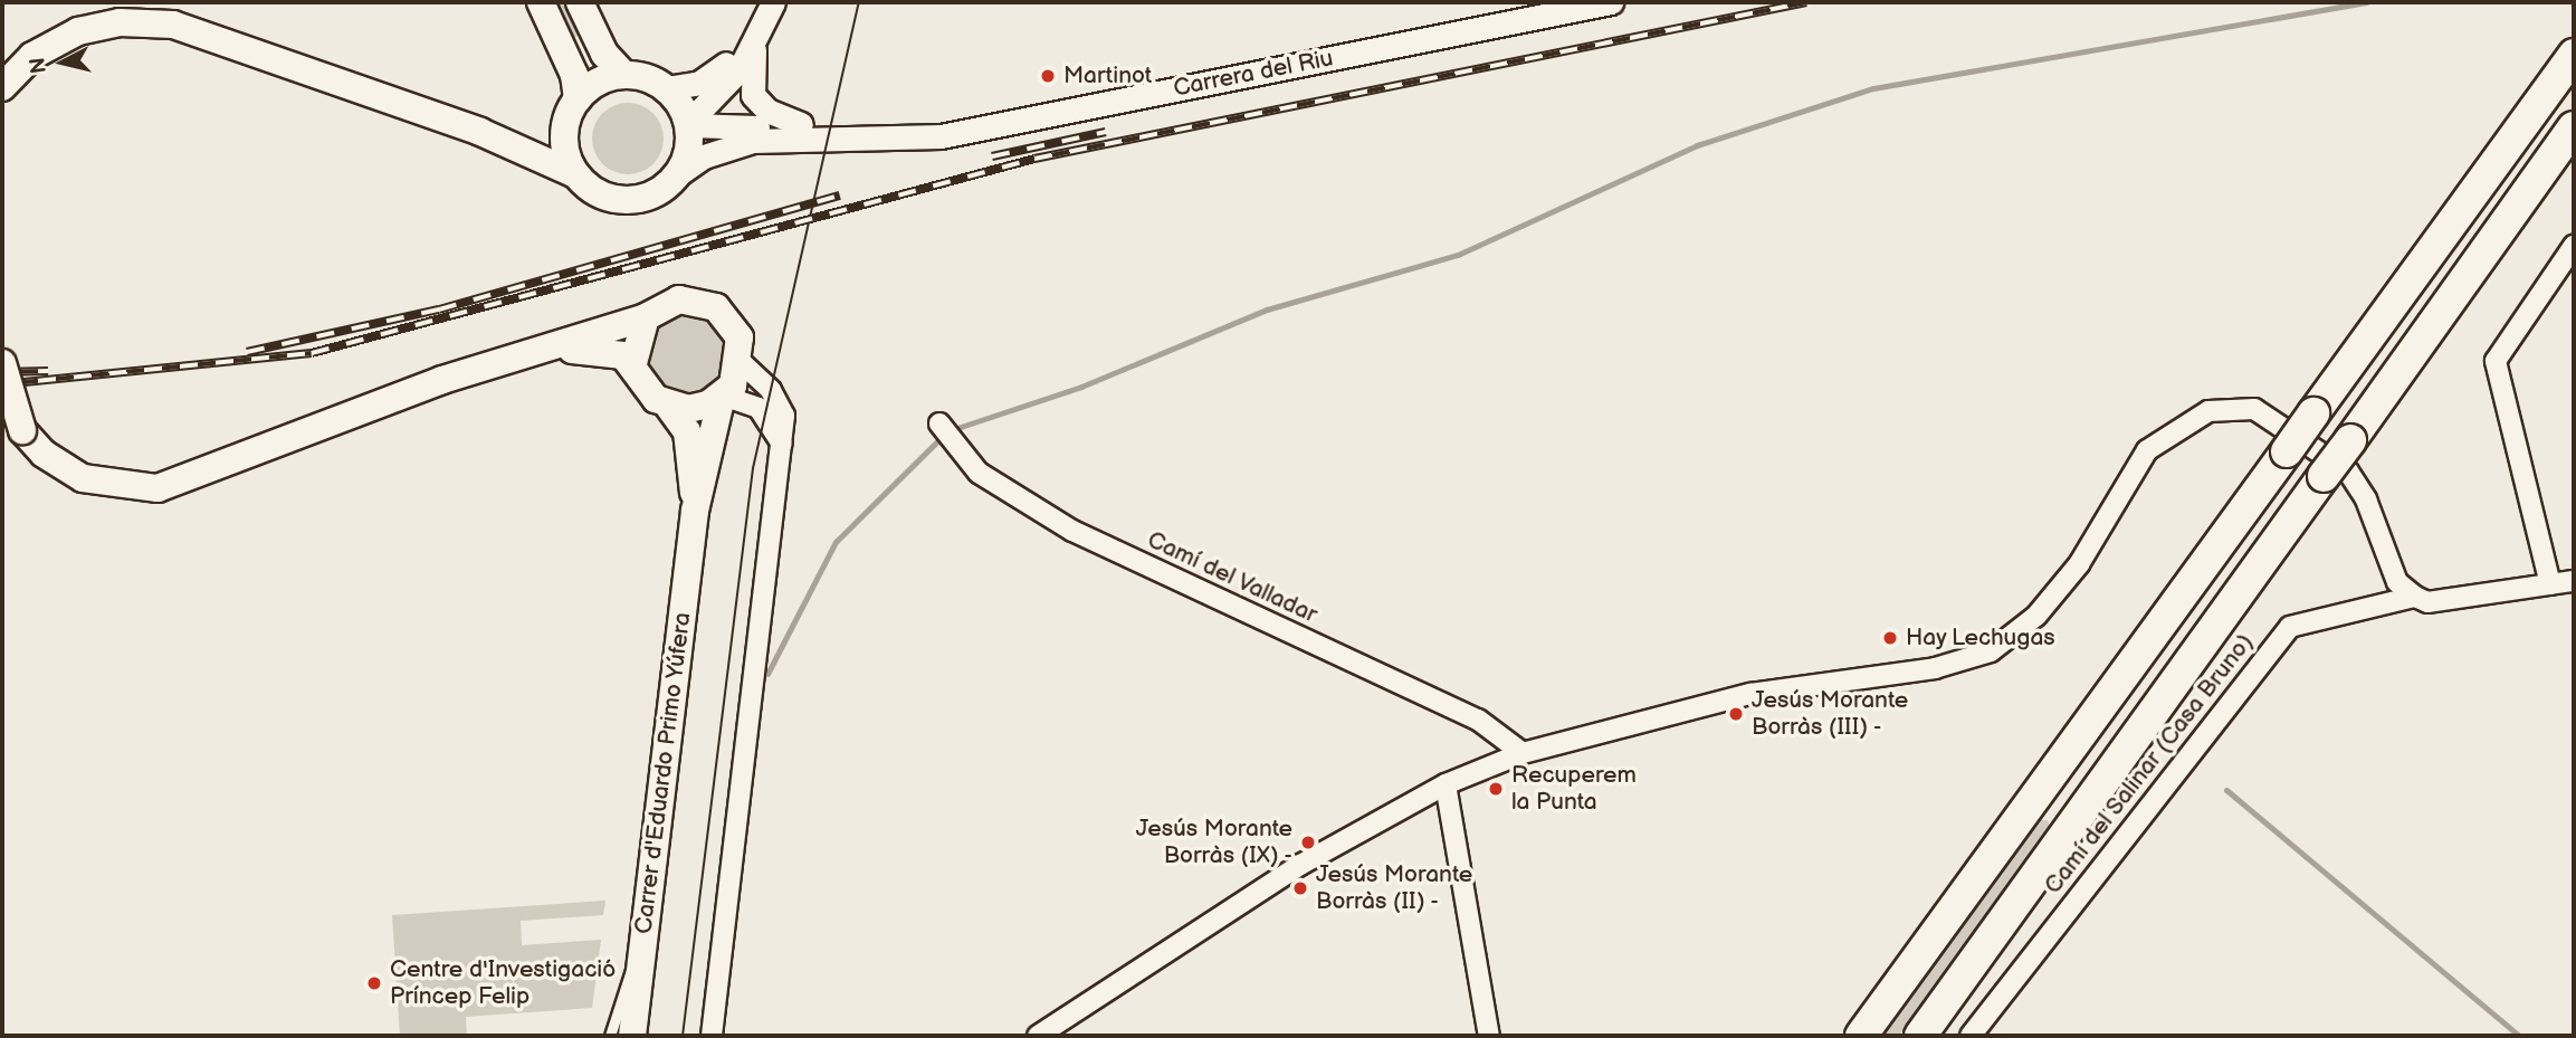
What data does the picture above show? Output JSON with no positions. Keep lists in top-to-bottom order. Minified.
{"streets":{"main road":["Carrer d'Eduardo Primo Yúfera"],"street":["Carrera del Riu","Camí del Valladar","Camí del Salinar (Casa Bruno)"]},"places":["Martinot","Hay Lechugas","Jesús Morante Borràs (III) -","Recuperem la Punta","Jesús Morante Borràs (IX) -","Jesús Morante Borràs (II) -","Centre d'Investigació Príncep Felip"],"north":"left"}
